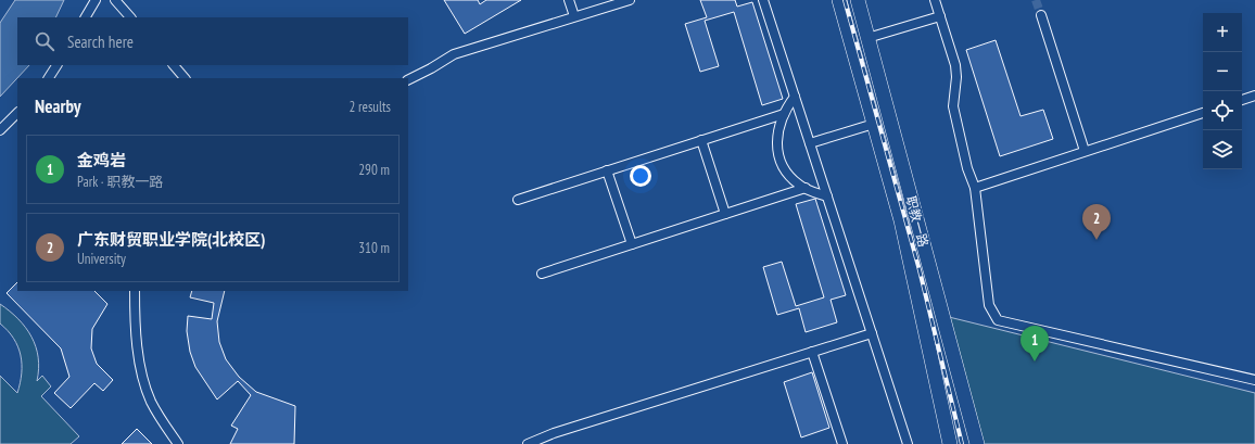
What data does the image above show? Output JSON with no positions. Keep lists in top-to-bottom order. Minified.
{"streets":{"main road":["职教一路"]},"page":{"map_buttons":["+","−"],"search":"Search here","heading":["Nearby","2 results"],"list":[{"mark":"1","name":"金鸡岩","note":"Park · 职教一路","value":"290 m"},{"mark":"2","name":"广东财贸职业学院(北校区)","note":"University","value":"310 m"}],"pins":["2","1"]}}
